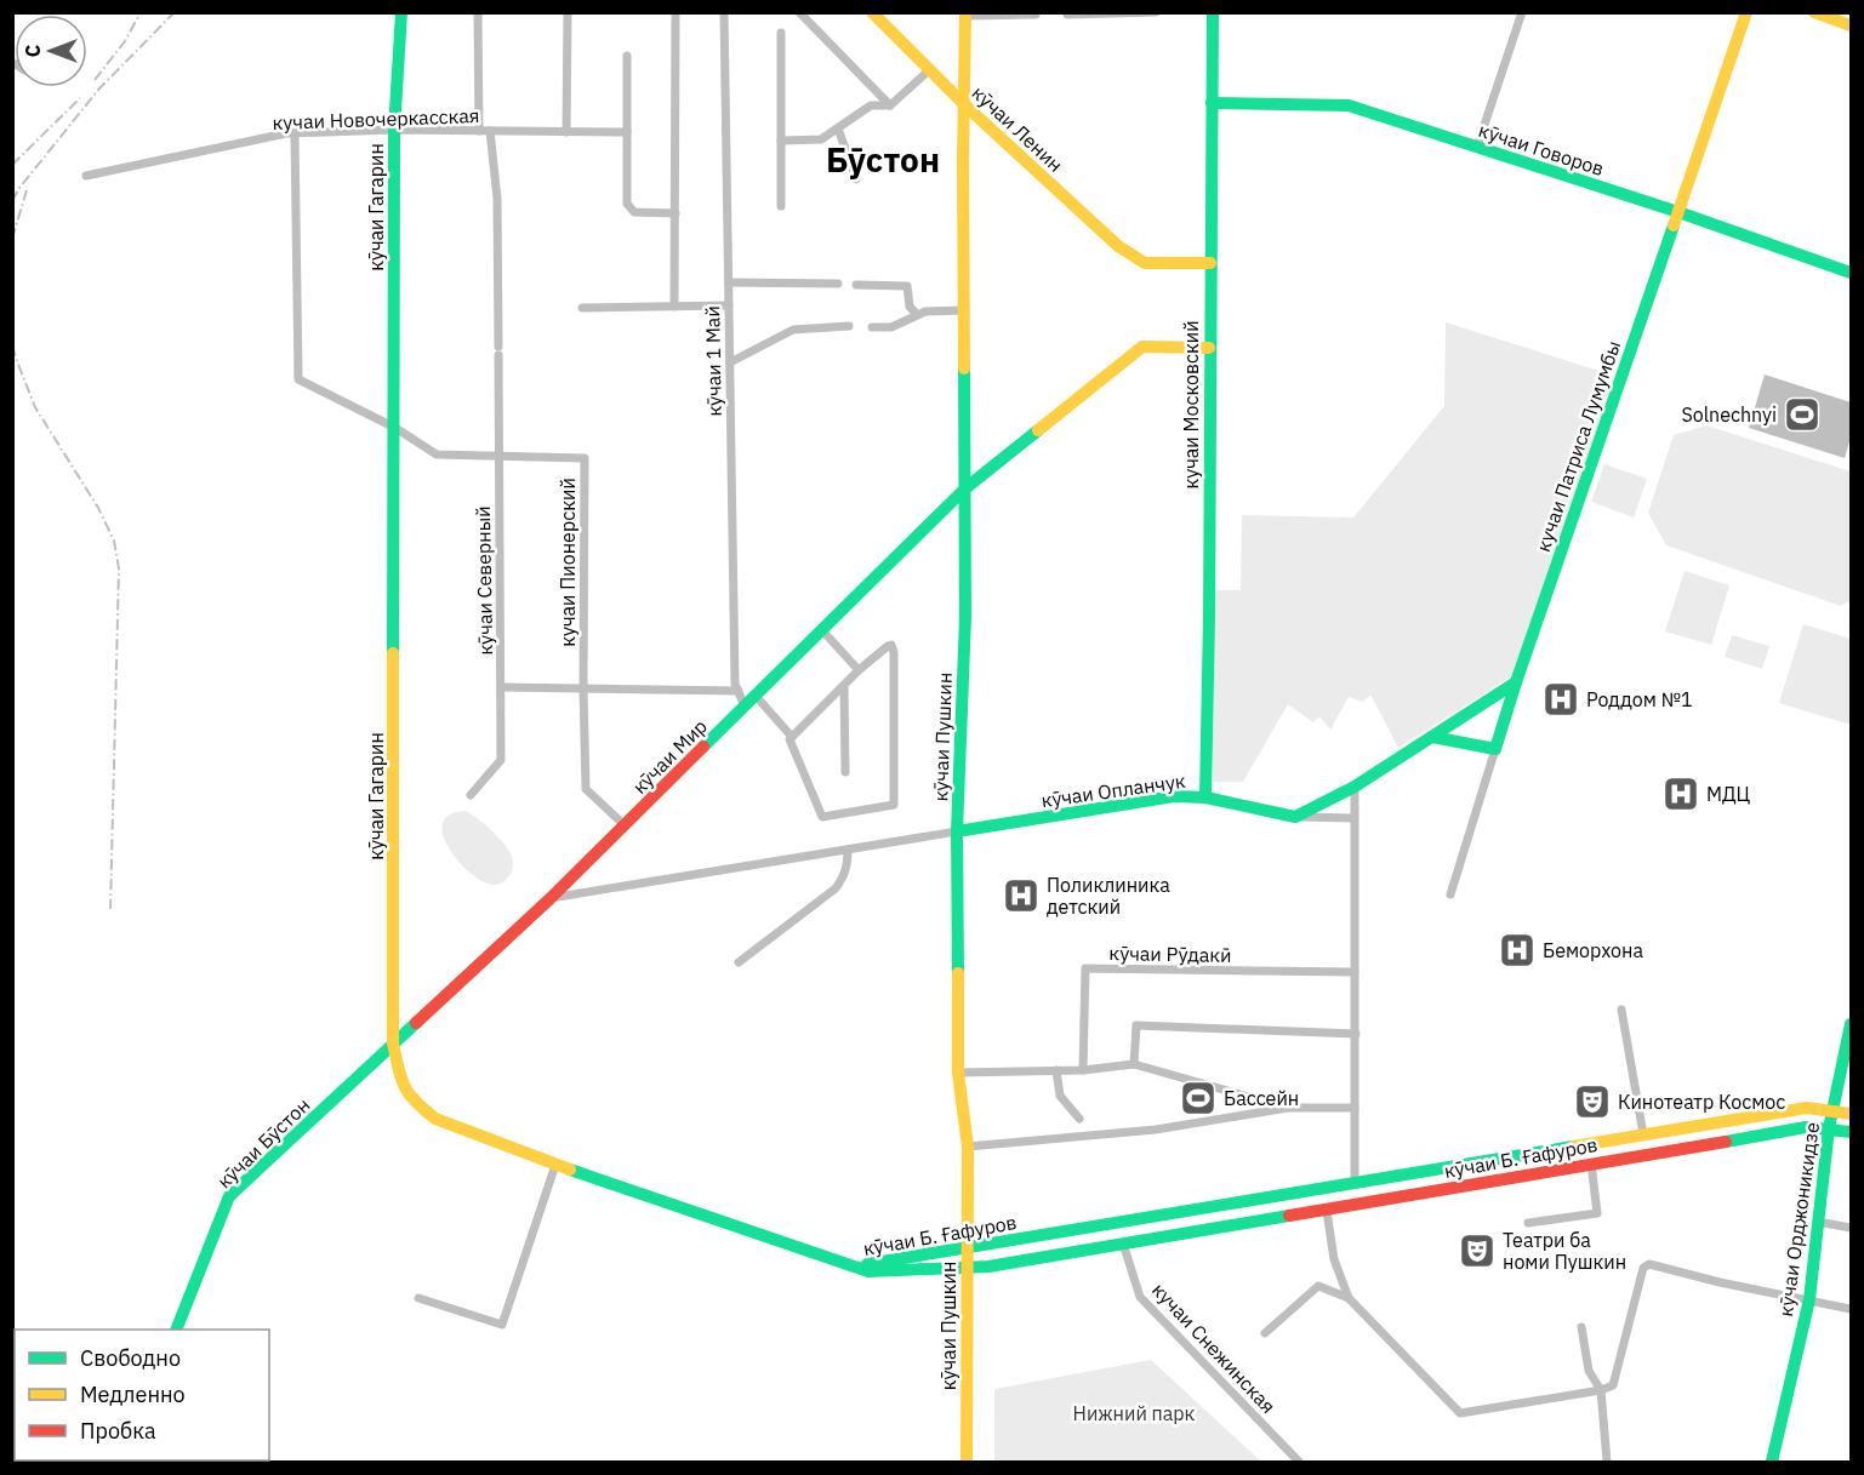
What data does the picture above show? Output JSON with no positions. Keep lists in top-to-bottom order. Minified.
{"streets":{"street":["кучаи Новочеркасская","кӯчаи Ленин","кӯчаи Говоров","кӯчаи Гагарин","кӯчаи 1 Май","кучаи Московский","кучаи Патриса Лумумбы","кучаи Пионерский","кӯчаи Северный","кӯчаи Пушкин","кӯчаи Мир","кӯчаи Опланчук","кӯчаи Рӯдакӣ","кӯчаи Бӯстон","кӯчаи Б. Ғафуров","кӯчаи Орджоникидзе","кучаи Снежинская"]},"crossings":[["кучаи Новочеркасская","кӯчаи Гагарин"],["кучаи Новочеркасская","кучаи Пионерский"],["кучаи Новочеркасская","кӯчаи Северный"],["кӯчаи Ленин","кучаи Московский"],["кӯчаи Ленин","кӯчаи Пушкин"],["кӯчаи Говоров","кучаи Московский"],["кӯчаи Говоров","кучаи Патриса Лумумбы"],["кӯчаи Гагарин","кучаи Пионерский"],["кӯчаи Гагарин","кӯчаи Мир"],["кӯчаи Гагарин","кӯчаи Бӯстон"],["кӯчаи Гагарин","кӯчаи Б. Ғафуров"],["кӯчаи 1 Май","кӯчаи Мир"],["кучаи Московский","кӯчаи Опланчук"],["кучаи Пионерский","кӯчаи Северный"],["кучаи Пионерский","кӯчаи Мир"],["кӯчаи Пушкин","кӯчаи Мир"],["кӯчаи Пушкин","кӯчаи Опланчук"],["кӯчаи Пушкин","кӯчаи Б. Ғафуров"],["кӯчаи Мир","кӯчаи Бӯстон"],["кӯчаи Б. Ғафуров","кӯчаи Орджоникидзе"],["кӯчаи Б. Ғафуров","кучаи Снежинская"]],"districts":["Бӯстон"],"parks":["Нижний парк"],"places":{"sports":["Solnechnyi","Бассейн"],"hospital":["Роддом №1","МДЦ","Поликлиника детский","Беморхона"],"theatre":["Кинотеатр Космос","Театри ба номи Пушкин"]},"legend":["Свободно","Медленно","Пробка"],"north":"left"}
